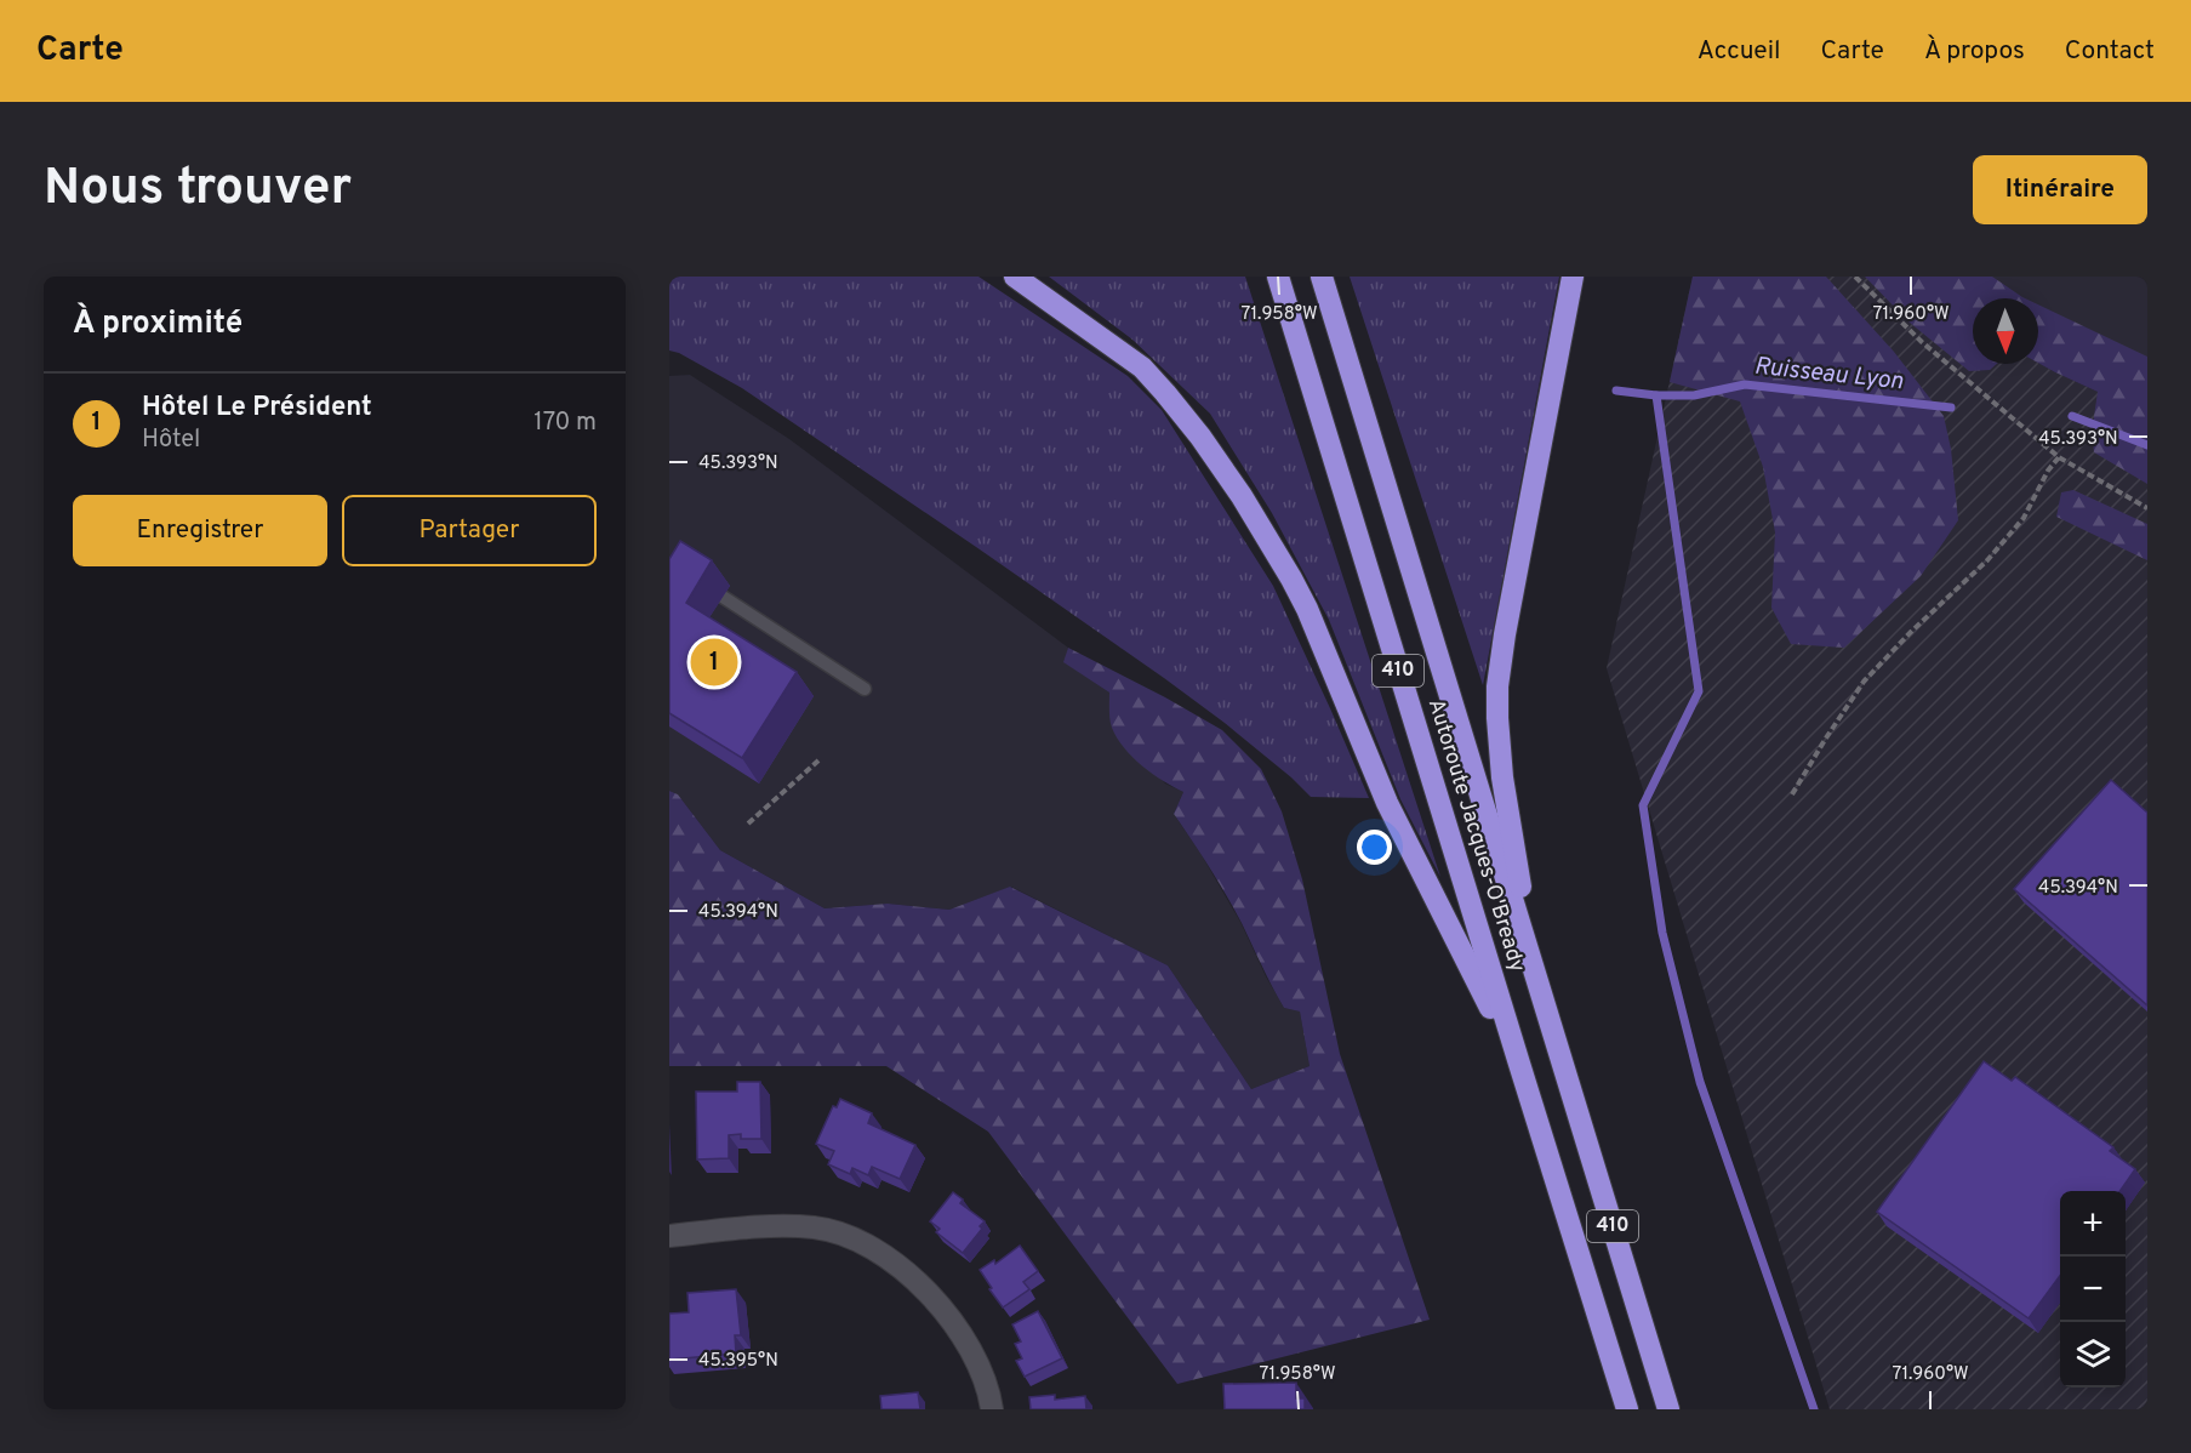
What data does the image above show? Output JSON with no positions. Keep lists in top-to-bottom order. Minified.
{"streets":{"highway":["410","Autoroute Jacques-O'Bready"]},"water":["Ruisseau Lyon"],"north":"bottom","page":{"header":"Carte","nav":["Accueil","Carte","À propos","Contact"],"buttons":["Itinéraire",["Enregistrer","Partager"]],"title":"Nous trouver","heading":"À proximité","list":[{"mark":"1","name":"Hôtel Le Président","note":"Hôtel","value":"170 m"}],"pins":"1","map_buttons":["+","−"]},"coordinates":["71.958°W","71.960°W","45.393°N","45.394°N","45.395°N"]}
